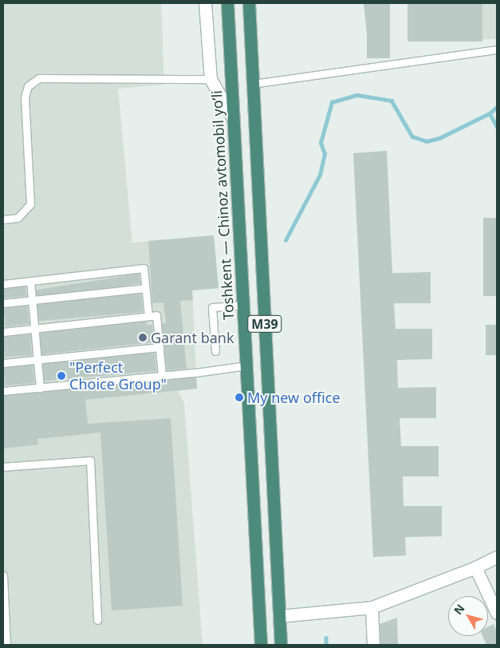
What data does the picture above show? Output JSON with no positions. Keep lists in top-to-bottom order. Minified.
{"streets":{"highway":["Toshkent — Chinoz avtomobil yoʻli","M39"]},"crossings":[["Toshkent — Chinoz avtomobil yoʻli","M39"]],"places":["Garant bank","\"Perfect Choice Group\"","My new office"],"north":"top left"}
